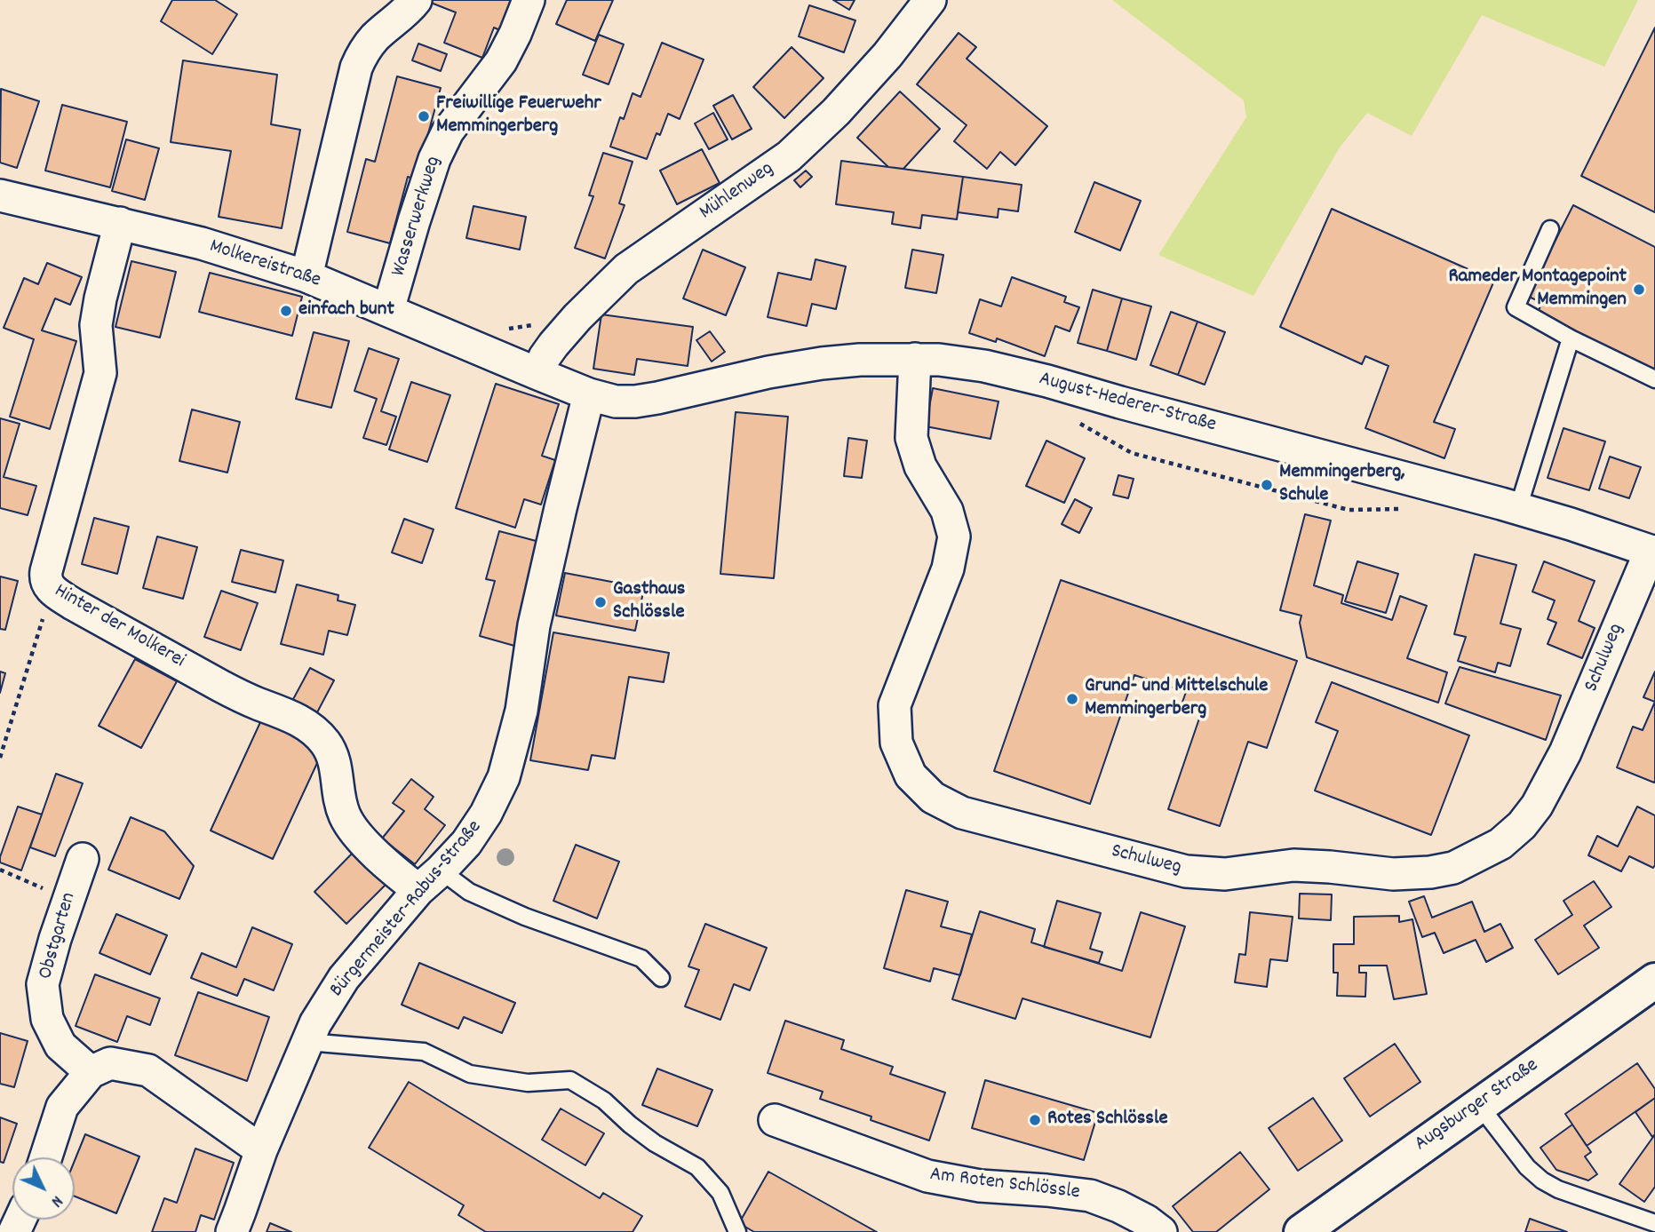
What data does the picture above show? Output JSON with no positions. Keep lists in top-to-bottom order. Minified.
{"streets":{"street":["Mühlenweg","Wasserwerkweg","Molkereistraße","August-Hederer-Straße","Hinter der Molkerei","Schulweg","Bürgermeister-Rabus-Straße","Obstgarten","Augsburger Straße","Am Roten Schlössle"]},"crossings":[["Mühlenweg","Molkereistraße"],["Wasserwerkweg","Molkereistraße"],["Molkereistraße","August-Hederer-Straße"],["Molkereistraße","Hinter der Molkerei"],["Molkereistraße","Bürgermeister-Rabus-Straße"],["August-Hederer-Straße","Schulweg"],["August-Hederer-Straße","Bürgermeister-Rabus-Straße"],["Hinter der Molkerei","Bürgermeister-Rabus-Straße"]],"places":["Freiwillige Feuerwehr Memmingerberg","Rameder Montagepoint Memmingen","einfach bunt","Memmingerberg, Schule","Gasthaus Schlössle","Grund- und Mittelschule Memmingerberg","Rotes Schlössle"],"north":"bottom right"}
